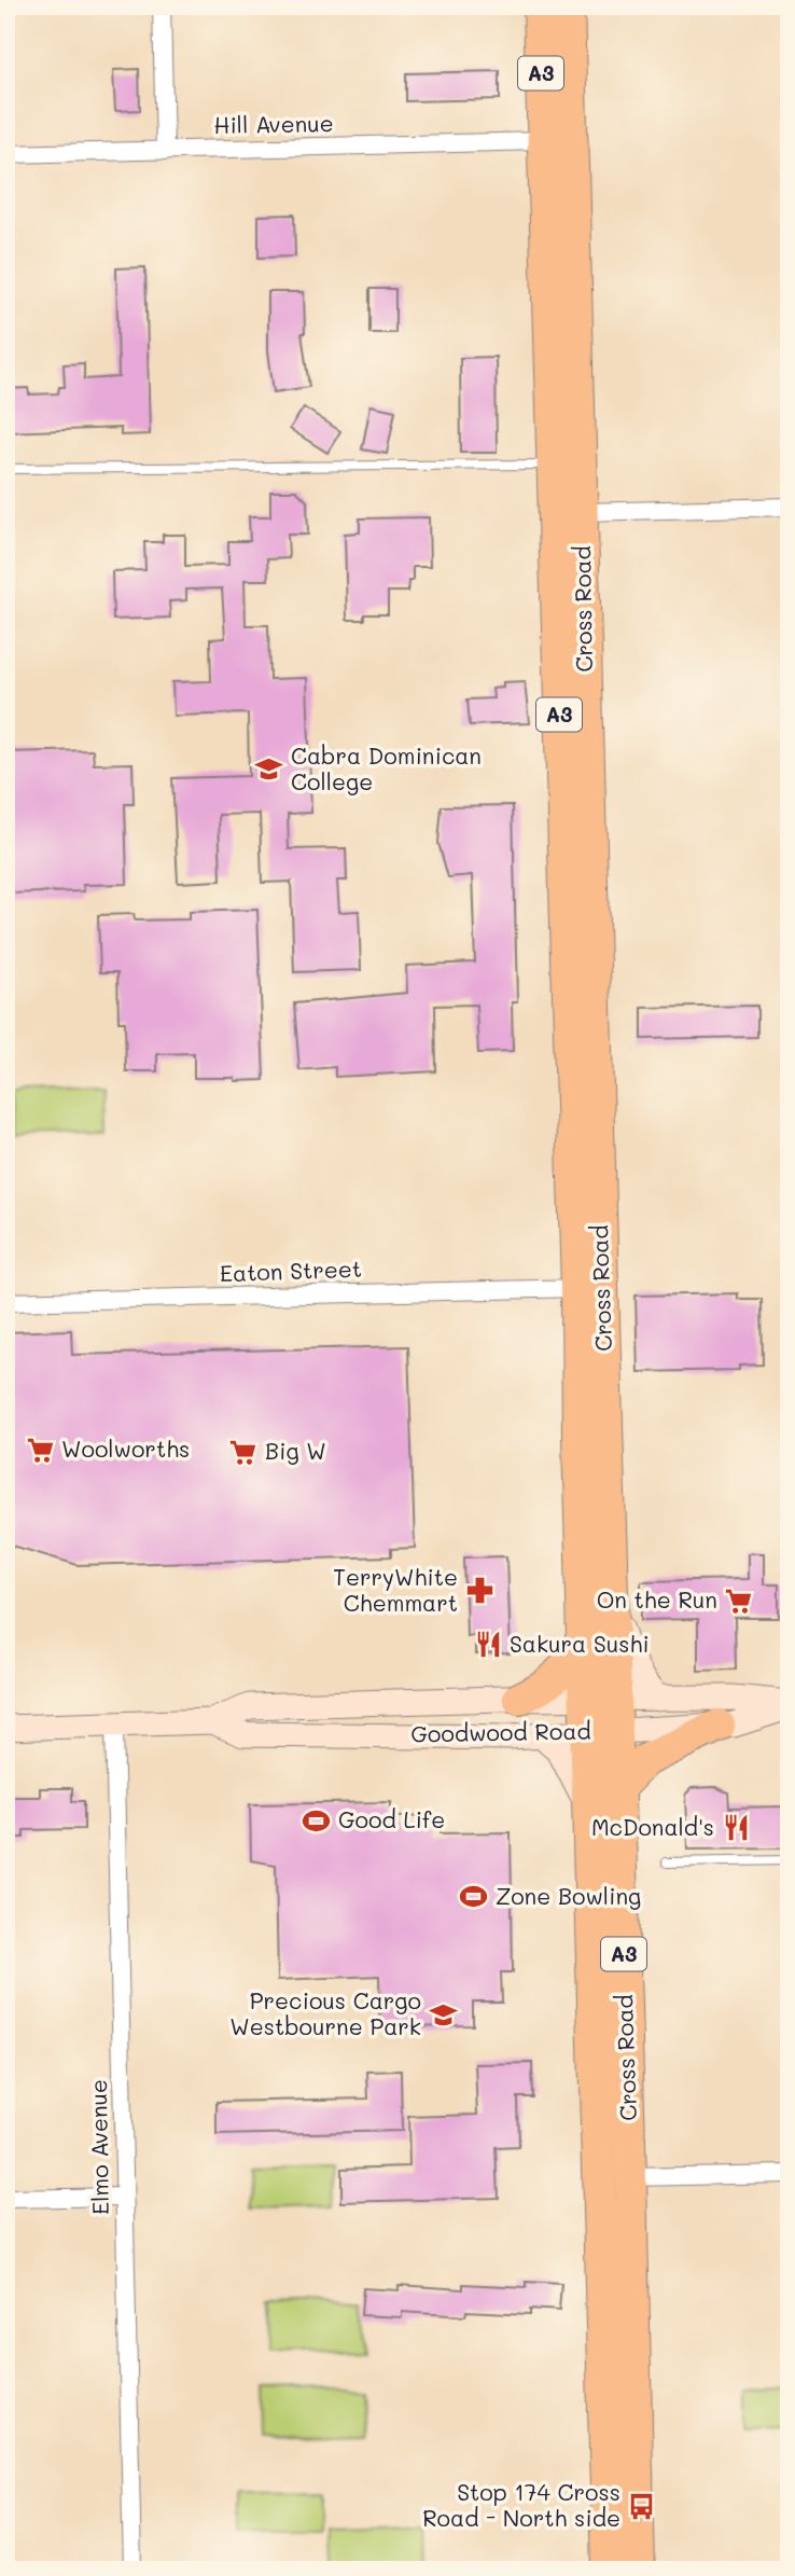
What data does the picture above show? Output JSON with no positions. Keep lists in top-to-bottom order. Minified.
{"streets":{"highway":["A3","Cross Road"],"main road":["Goodwood Road"],"street":["Hill Avenue","Eaton Street","Elmo Avenue"]},"crossings":[["Hill Avenue","Cross Road"],["Cross Road","Eaton Street"],["Cross Road","Goodwood Road"],["Goodwood Road","Elmo Avenue"]],"places":{"school or university":["Cabra Dominican College","Precious Cargo Westbourne Park"],"supermarket":["Woolworths","Big W","On the Run"],"pharmacy":["TerryWhite Chemmart"],"restaurant":["Sakura Sushi","McDonald's"],"sports":["Good Life","Zone Bowling"],"bus stop":["Stop 174 Cross Road - North side"]}}
